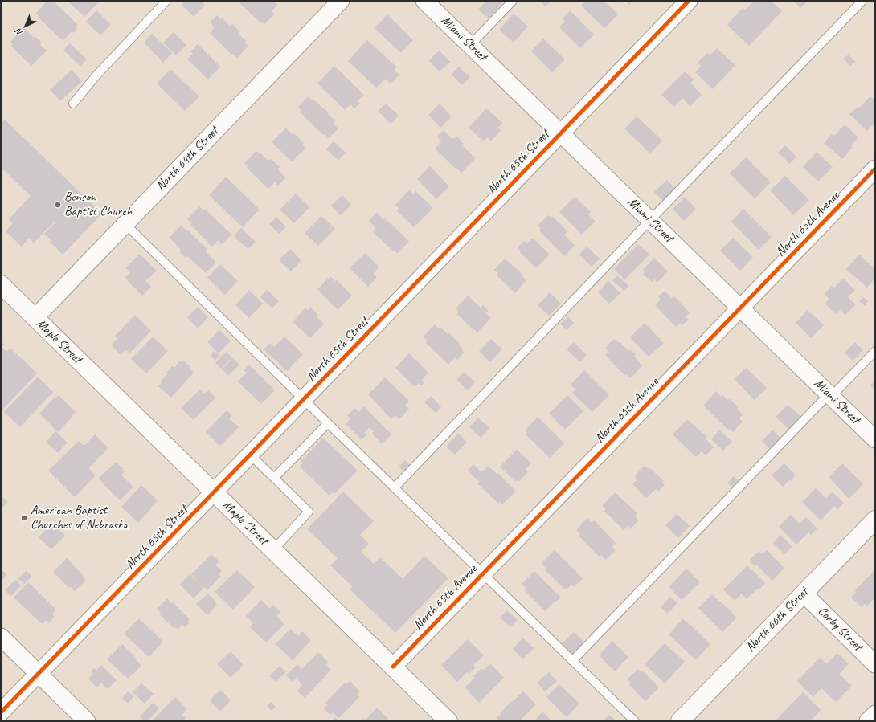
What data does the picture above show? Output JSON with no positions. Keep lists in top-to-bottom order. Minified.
{"streets":{"main road":["Maple Street","North 66th Street"],"street":["Miami Street","North 64th Street","North 65th Street","North 65th Avenue","Corby Street"]},"crossings":[["Miami Street","North 65th Street"],["Miami Street","North 65th Avenue"],["North 64th Street","Maple Street"],["North 65th Street","Maple Street"],["North 65th Avenue","Maple Street"],["North 66th Street","Corby Street"]],"places":["Benson Baptist Church","American Baptist Churches of Nebraska"],"north":"bottom left"}
